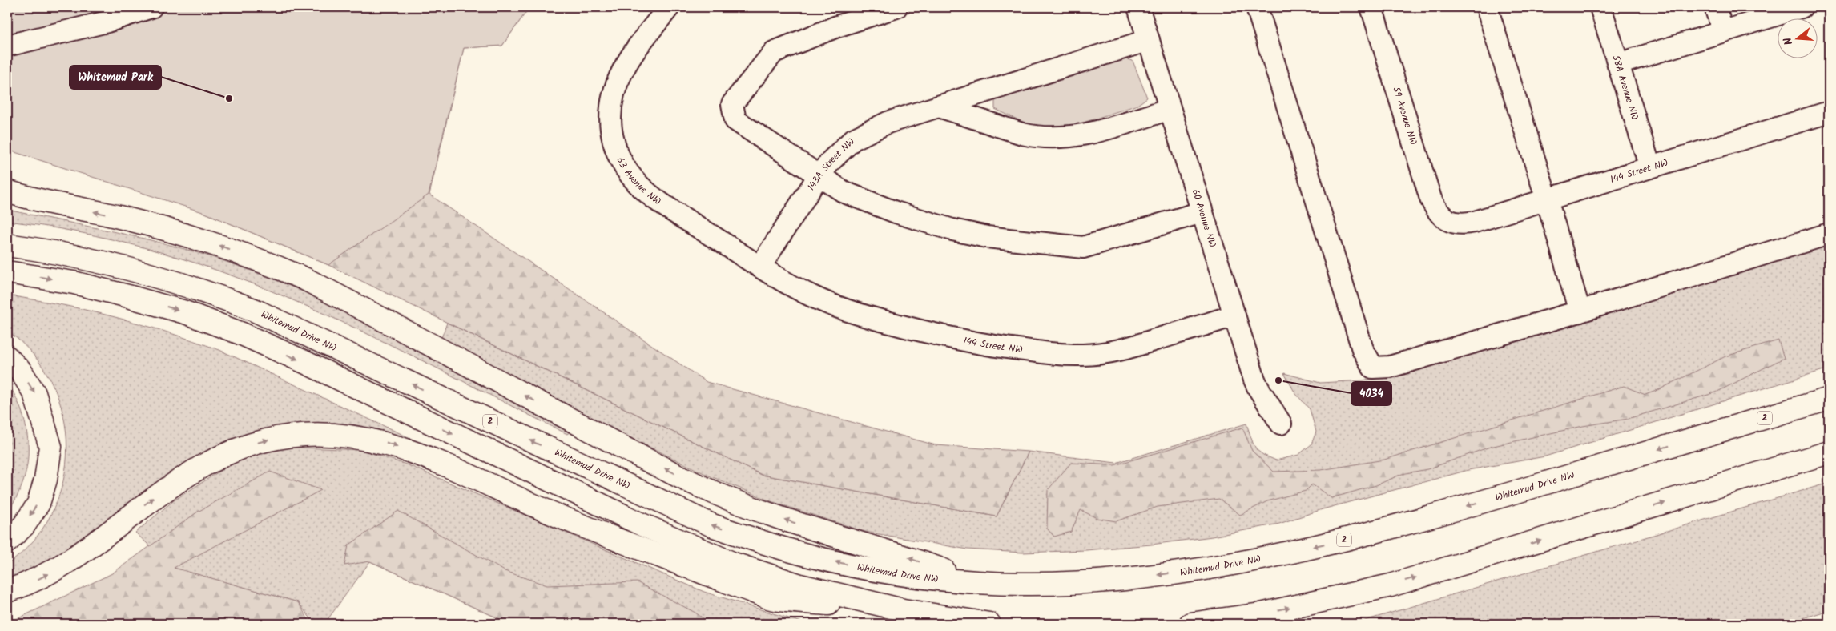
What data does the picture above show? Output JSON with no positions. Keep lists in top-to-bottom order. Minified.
{"streets":{"highway":["Whitemud Drive NW","2"],"street":["58A Avenue NW","59 Avenue NW","143A Street NW","144 Street NW","63 Avenue NW","60 Avenue NW"]},"crossings":[["58A Avenue NW","144 Street NW"],["59 Avenue NW","144 Street NW"],["143A Street NW","144 Street NW"],["143A Street NW","63 Avenue NW"],["143A Street NW","60 Avenue NW"],["144 Street NW","63 Avenue NW"],["144 Street NW","60 Avenue NW"]],"places":["Whitemud Park","4034"],"north":"left"}
